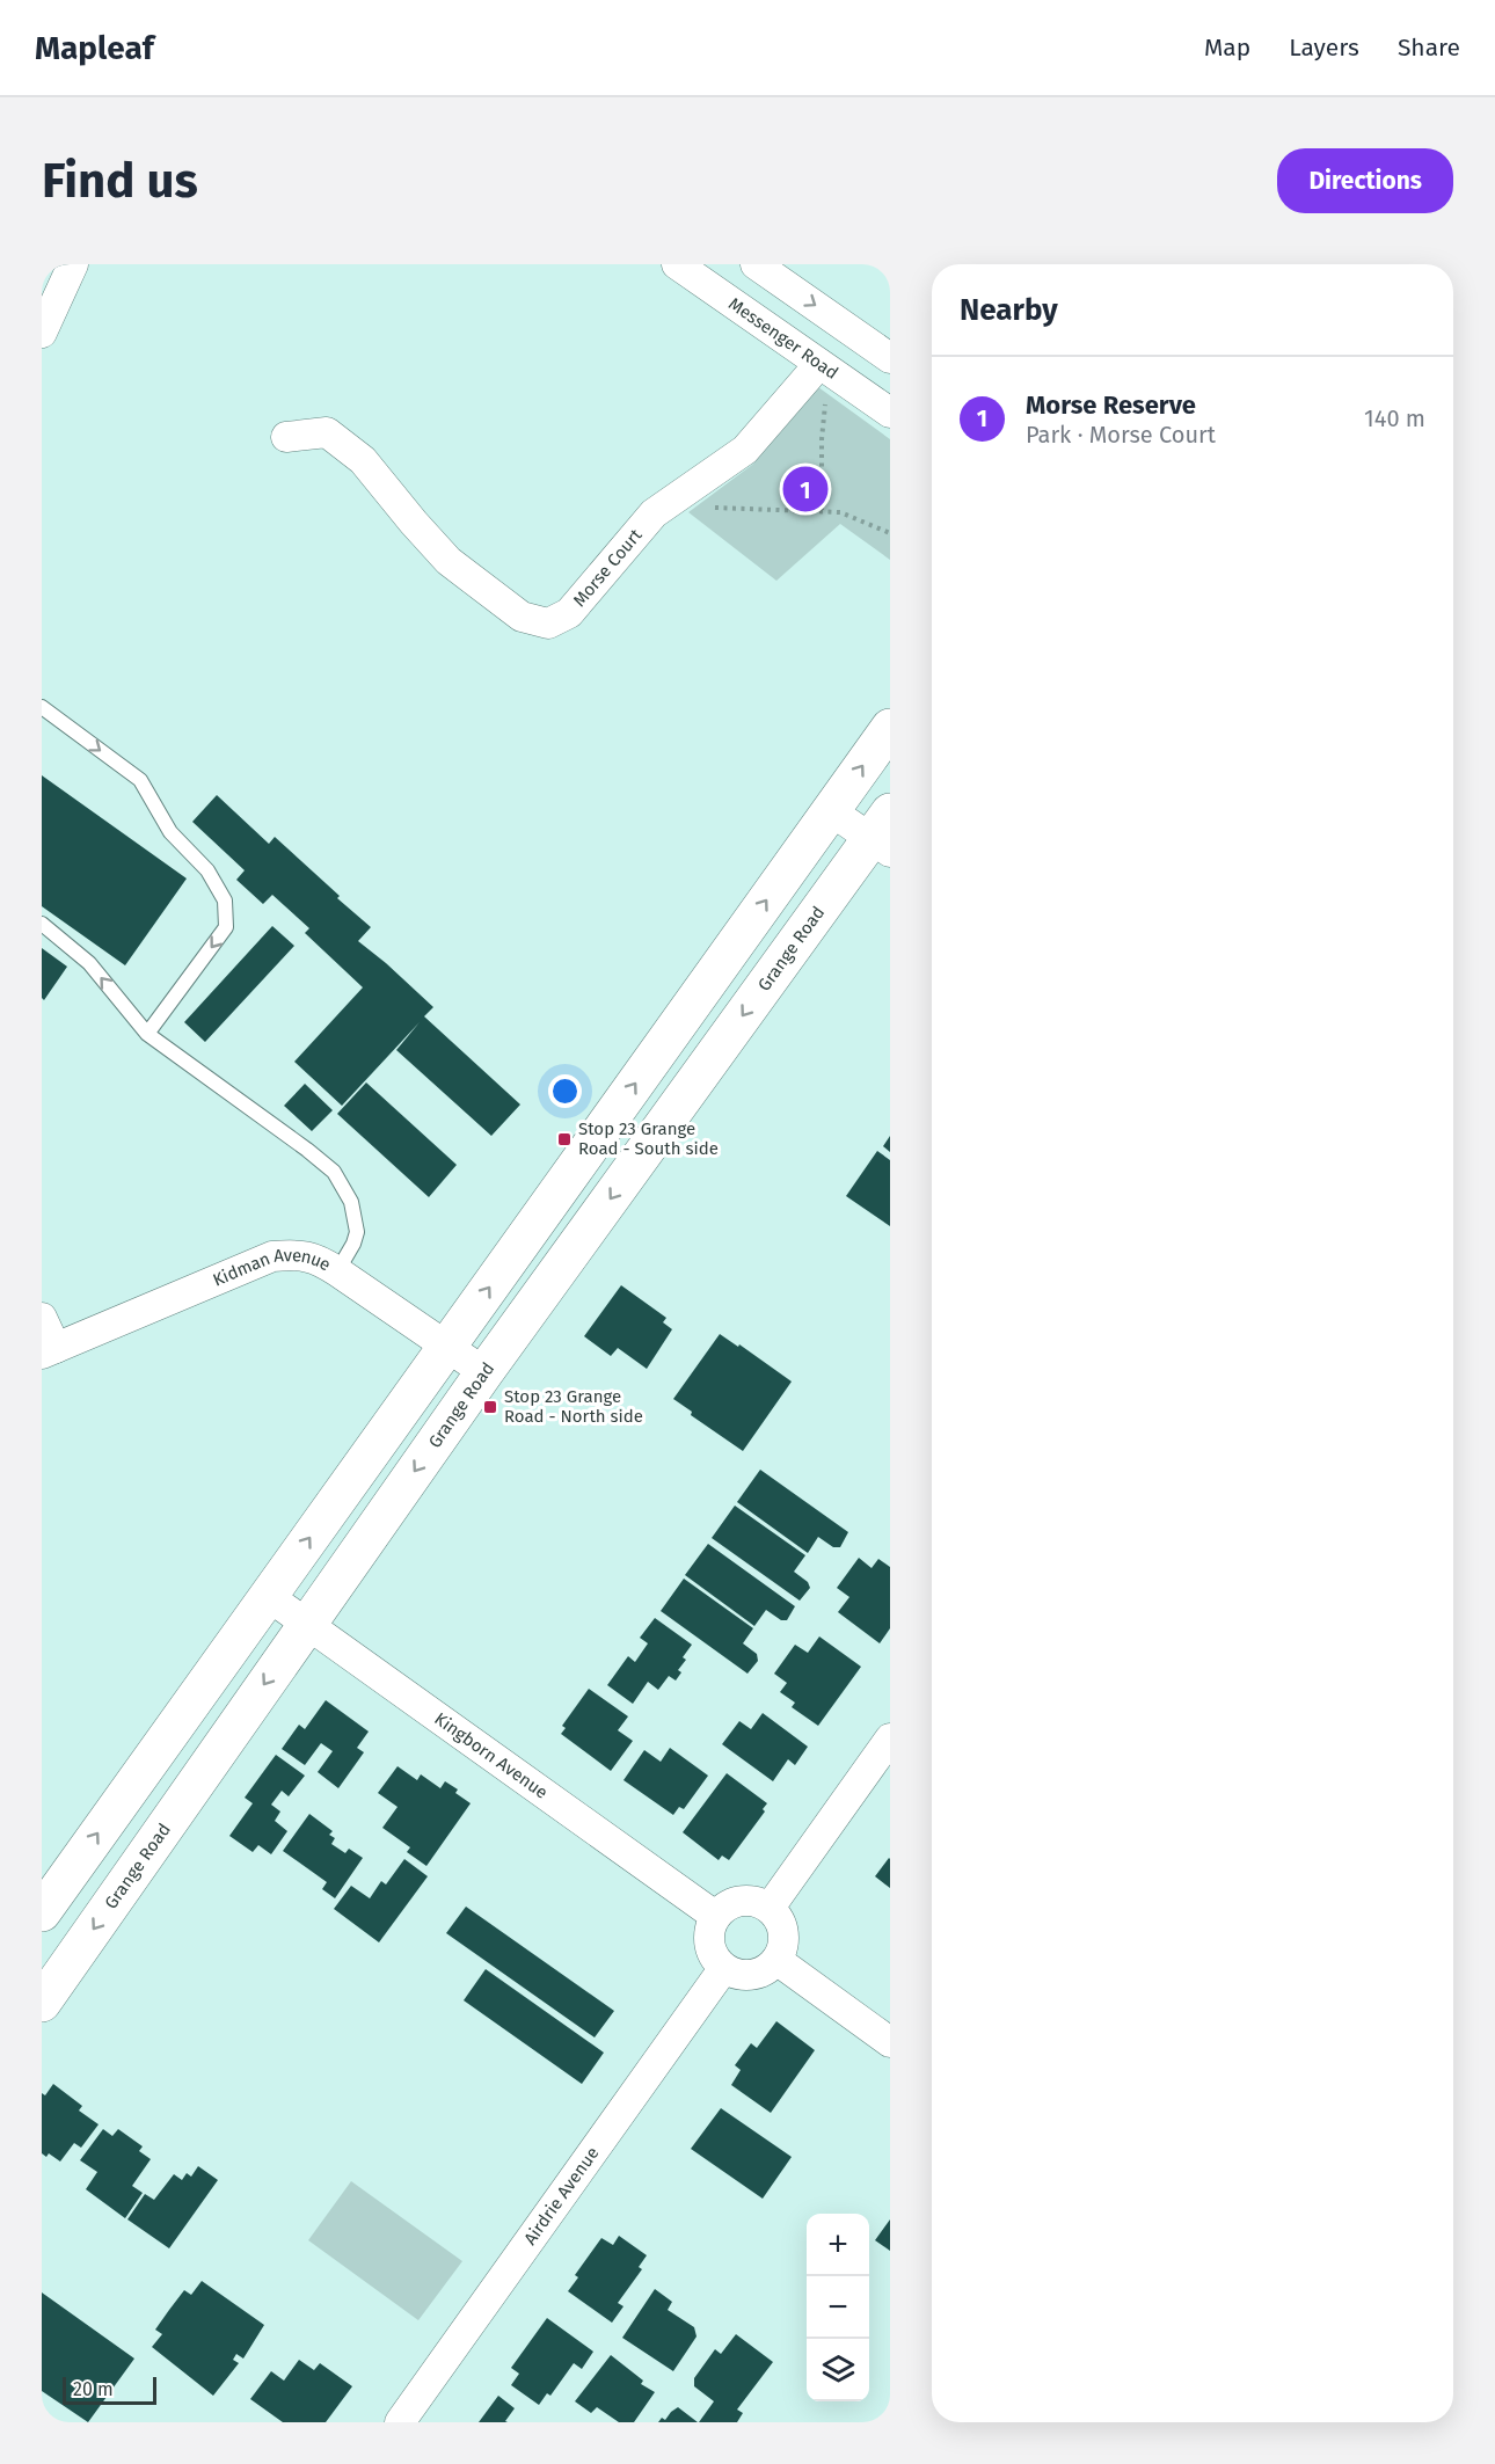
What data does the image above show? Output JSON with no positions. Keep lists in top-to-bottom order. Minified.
{"streets":{"main road":["Grange Road"],"street":["Messenger Road","Morse Court","Kidman Avenue","Kingborn Avenue","Airdrie Avenue"]},"crossings":[["Messenger Road","Morse Court"],["Grange Road","Kidman Avenue"],["Grange Road","Kingborn Avenue"],["Kingborn Avenue","Airdrie Avenue"]],"places":{"transit":["Stop 23 Grange Road - South side","Stop 23 Grange Road - North side"]},"scale_bar":"20 m","page":{"header":"Mapleaf","nav":["Map","Layers","Share"],"buttons":"Directions","title":"Find us","heading":"Nearby","list":[{"mark":"1","name":"Morse Reserve","note":"Park · Morse Court","value":"140 m"}],"pins":"1","map_buttons":["+","−"],"scale":"20 m"}}
